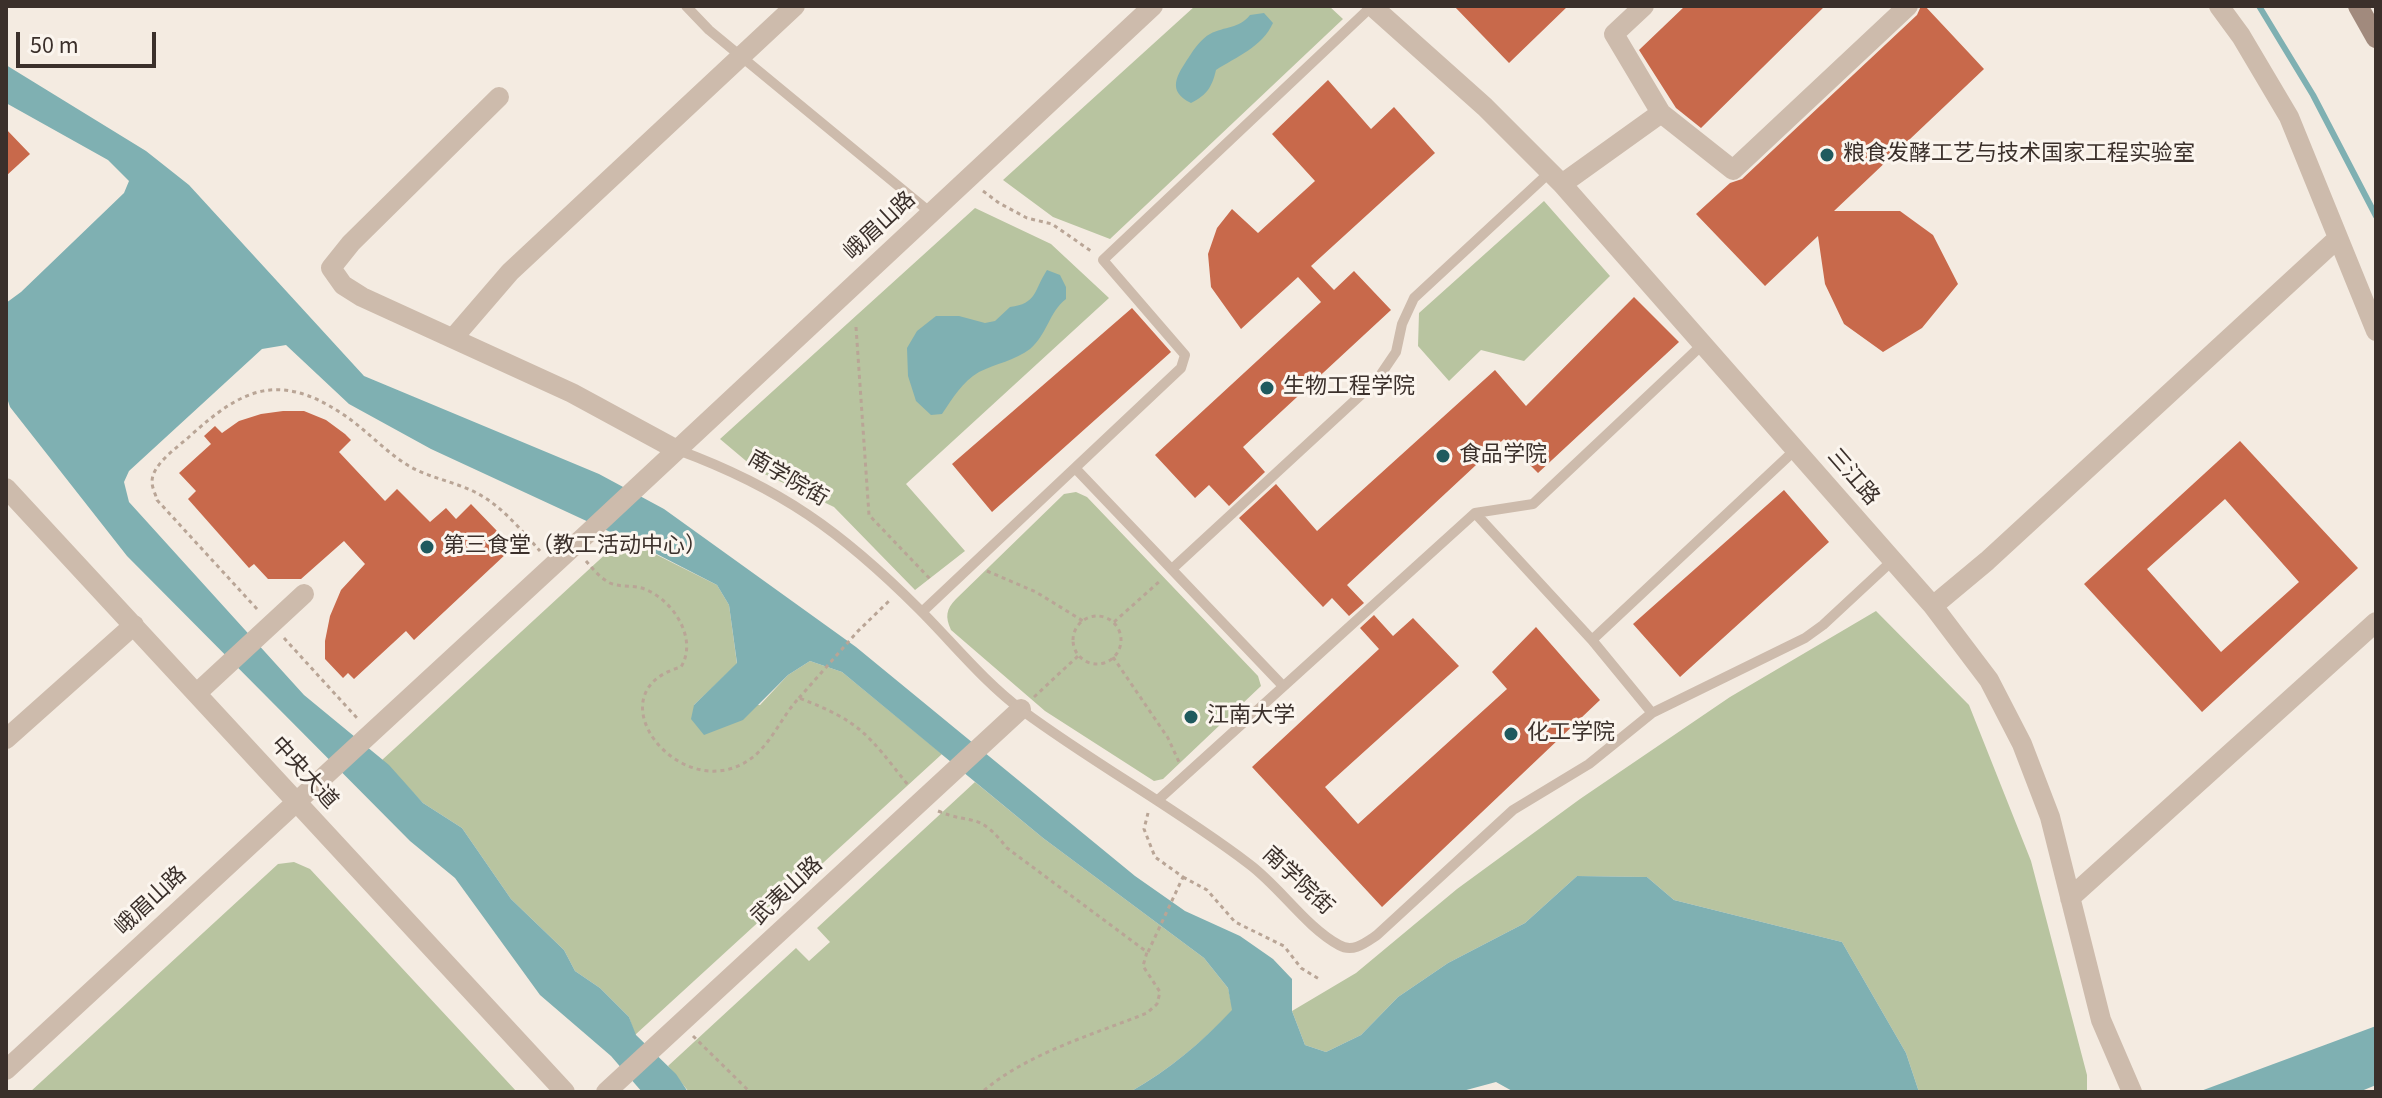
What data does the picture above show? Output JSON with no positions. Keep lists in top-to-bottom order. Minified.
{"streets":{"street":["峨眉山路","三江路","中央大道","武夷山路"],"lane":["南学院街"]},"crossings":[["峨眉山路","南学院街"],["峨眉山路","中央大道"],["三江路","南学院街"],["南学院街","武夷山路"]],"places":["粮食发酵工艺与技术国家工程实验室","生物工程学院","食品学院","第三食堂（教工活动中心）","江南大学","化工学院"],"scale_bar":"50 m"}
